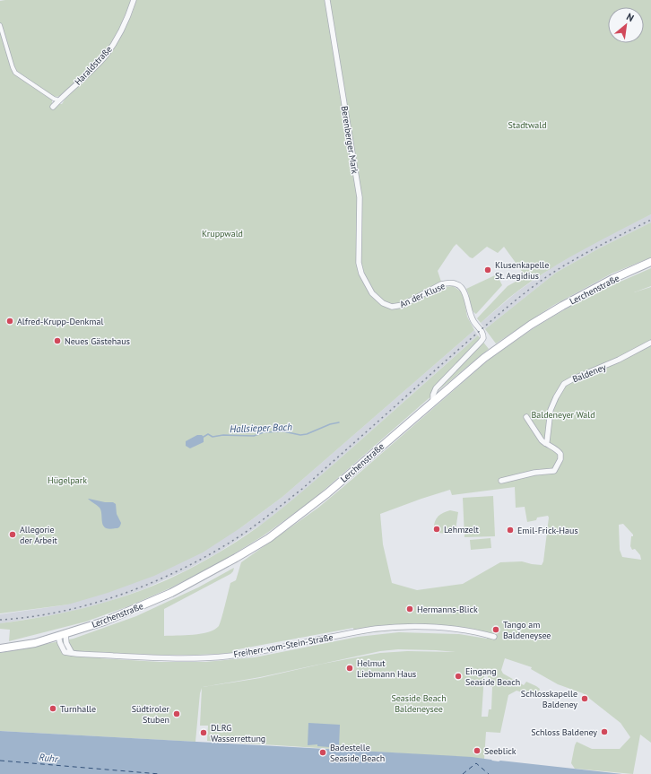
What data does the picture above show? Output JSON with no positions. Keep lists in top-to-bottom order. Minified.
{"streets":{"main road":["Lerchenstraße"],"street":["Haraldstraße","Berenberger Mark","An der Kluse","Baldeney","Freiherr-vom-Stein-Straße"]},"crossings":[["Berenberger Mark","An der Kluse"],["Lerchenstraße","An der Kluse"],["Lerchenstraße","Freiherr-vom-Stein-Straße"]],"water":["Hallsieper Bach","Ruhr"],"parks":["Stadtwald","Kruppwald","Baldeneyer Wald","Hügelpark","Seaside Beach Baldeneysee"],"places":["Klusenkapelle St. Aegidius","Alfred-Krupp-Denkmal","Neues Gästehaus","Lehmzelt","Emil-Frick-Haus","Allegorie der Arbeit","Hermanns-Blick","Tango am Baldeneysee","Helmut Liebmann Haus","Eingang Seaside Beach","Schlosskapelle Baldeney","Turnhalle","Südtiroler Stuben","Schloss Baldeney","DLRG Wasserrettung","Seeblick","Badestelle Seaside Beach"],"north":"top right"}
